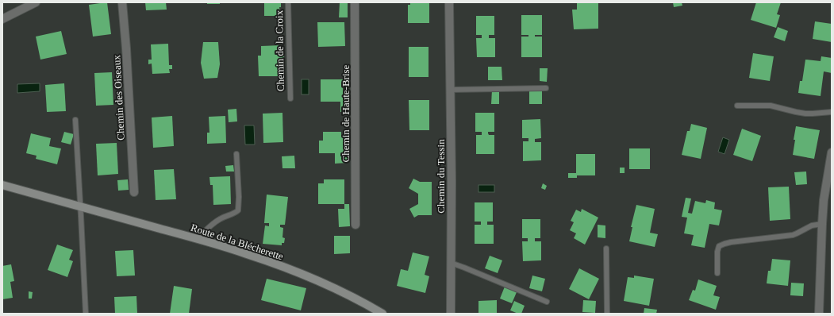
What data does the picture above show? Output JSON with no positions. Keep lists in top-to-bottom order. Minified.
{"streets":{"main road":["Route de la Blécherette"],"street":["Chemin des Oiseaux","Chemin de Haute-Brise","Chemin du Tessin"],"lane":["Chemin de la Croix"]}}
